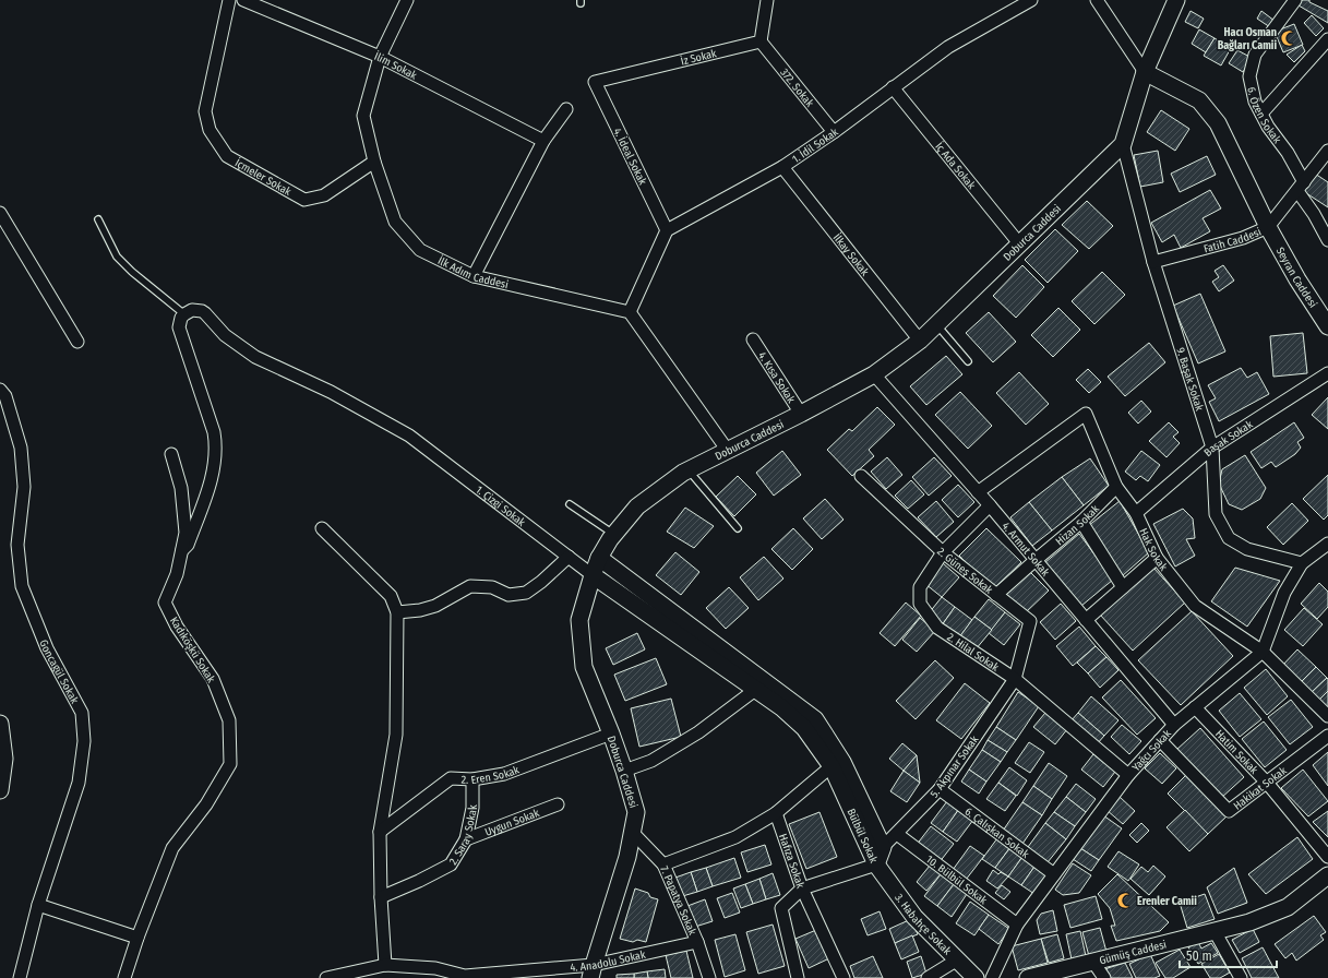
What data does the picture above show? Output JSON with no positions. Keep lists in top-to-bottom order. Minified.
{"streets":{"street":["İz Sokak","İlim Sokak","372. Sokak","6. Özen Sokak","1. İdil Sokak","4. İdeal Sokak","İç Ada Sokak","İçmeler Sokak","Doburca Caddesi","Fatih Caddesi","İlkay Sokak","İlk Adım Caddesi","Seyran Caddesi","4. Kısa Sokak","9. Başak Sokak","Başak Sokak","1. Çizgi Sokak","Hizan Sokak","Hak Sokak","4. Armut Sokak","2. Güneş Sokak","Kadıköşkü Sokak","2. Hilal Sokak","Goncagül Sokak","Yağcı Sokak","Hatim Sokak","5. Akpınar Sokak","2. Eren Sokak","Hakikat Sokak","Uygun Sokak","6. Çalışkan Sokak","2. Saray Sokak","Bülbül Sokak","Hafıza Sokak","10. Bülbül Sokak","7. Papatya Sokak","3. Habahçe Sokak","Gümüş Caddesi","4. Anadolu Sokak"]},"crossings":[["İz Sokak","372. Sokak"],["İz Sokak","4. İdeal Sokak"],["İlim Sokak","İlk Adım Caddesi"],["372. Sokak","1. İdil Sokak"],["6. Özen Sokak","Fatih Caddesi"],["1. İdil Sokak","4. İdeal Sokak"],["1. İdil Sokak","İç Ada Sokak"],["1. İdil Sokak","İlkay Sokak"],["İç Ada Sokak","Doburca Caddesi"],["İçmeler Sokak","İlk Adım Caddesi"],["Doburca Caddesi","İlkay Sokak"],["Doburca Caddesi","Seyran Caddesi"],["Doburca Caddesi","4. Kısa Sokak"],["Doburca Caddesi","9. Başak Sokak"],["Doburca Caddesi","1. Çizgi Sokak"],["Doburca Caddesi","4. Armut Sokak"],["Doburca Caddesi","2. Eren Sokak"],["Doburca Caddesi","Bülbül Sokak"],["Doburca Caddesi","7. Papatya Sokak"],["Doburca Caddesi","4. Anadolu Sokak"],["Fatih Caddesi","Seyran Caddesi"],["Fatih Caddesi","9. Başak Sokak"],["9. Başak Sokak","Başak Sokak"],["Başak Sokak","Hak Sokak"],["1. Çizgi Sokak","Bülbül Sokak"],["Hizan Sokak","Hak Sokak"],["Hizan Sokak","4. Armut Sokak"],["Hizan Sokak","2. Güneş Sokak"],["Hak Sokak","4. Armut Sokak"],["Hak Sokak","Yağcı Sokak"],["4. Armut Sokak","2. Hilal Sokak"],["4. Armut Sokak","Yağcı Sokak"],["2. Güneş Sokak","2. Hilal Sokak"],["2. Güneş Sokak","5. Akpınar Sokak"],["2. Hilal Sokak","Yağcı Sokak"],["2. Hilal Sokak","5. Akpınar Sokak"],["Yağcı Sokak","Hatim Sokak"],["Yağcı Sokak","Hakikat Sokak"],["Yağcı Sokak","6. Çalışkan Sokak"],["Yağcı Sokak","10. Bülbül Sokak"],["Hatim Sokak","Hakikat Sokak"],["5. Akpınar Sokak","6. Çalışkan Sokak"],["5. Akpınar Sokak","Bülbül Sokak"],["5. Akpınar Sokak","10. Bülbül Sokak"],["2. Eren Sokak","2. Saray Sokak"],["Uygun Sokak","2. Saray Sokak"],["Bülbül Sokak","3. Habahçe Sokak"],["7. Papatya Sokak","4. Anadolu Sokak"]],"places":{"mosque":["Hacı Osman Bağları Camii","Erenler Camii"]},"scale_bar":"50 m"}
